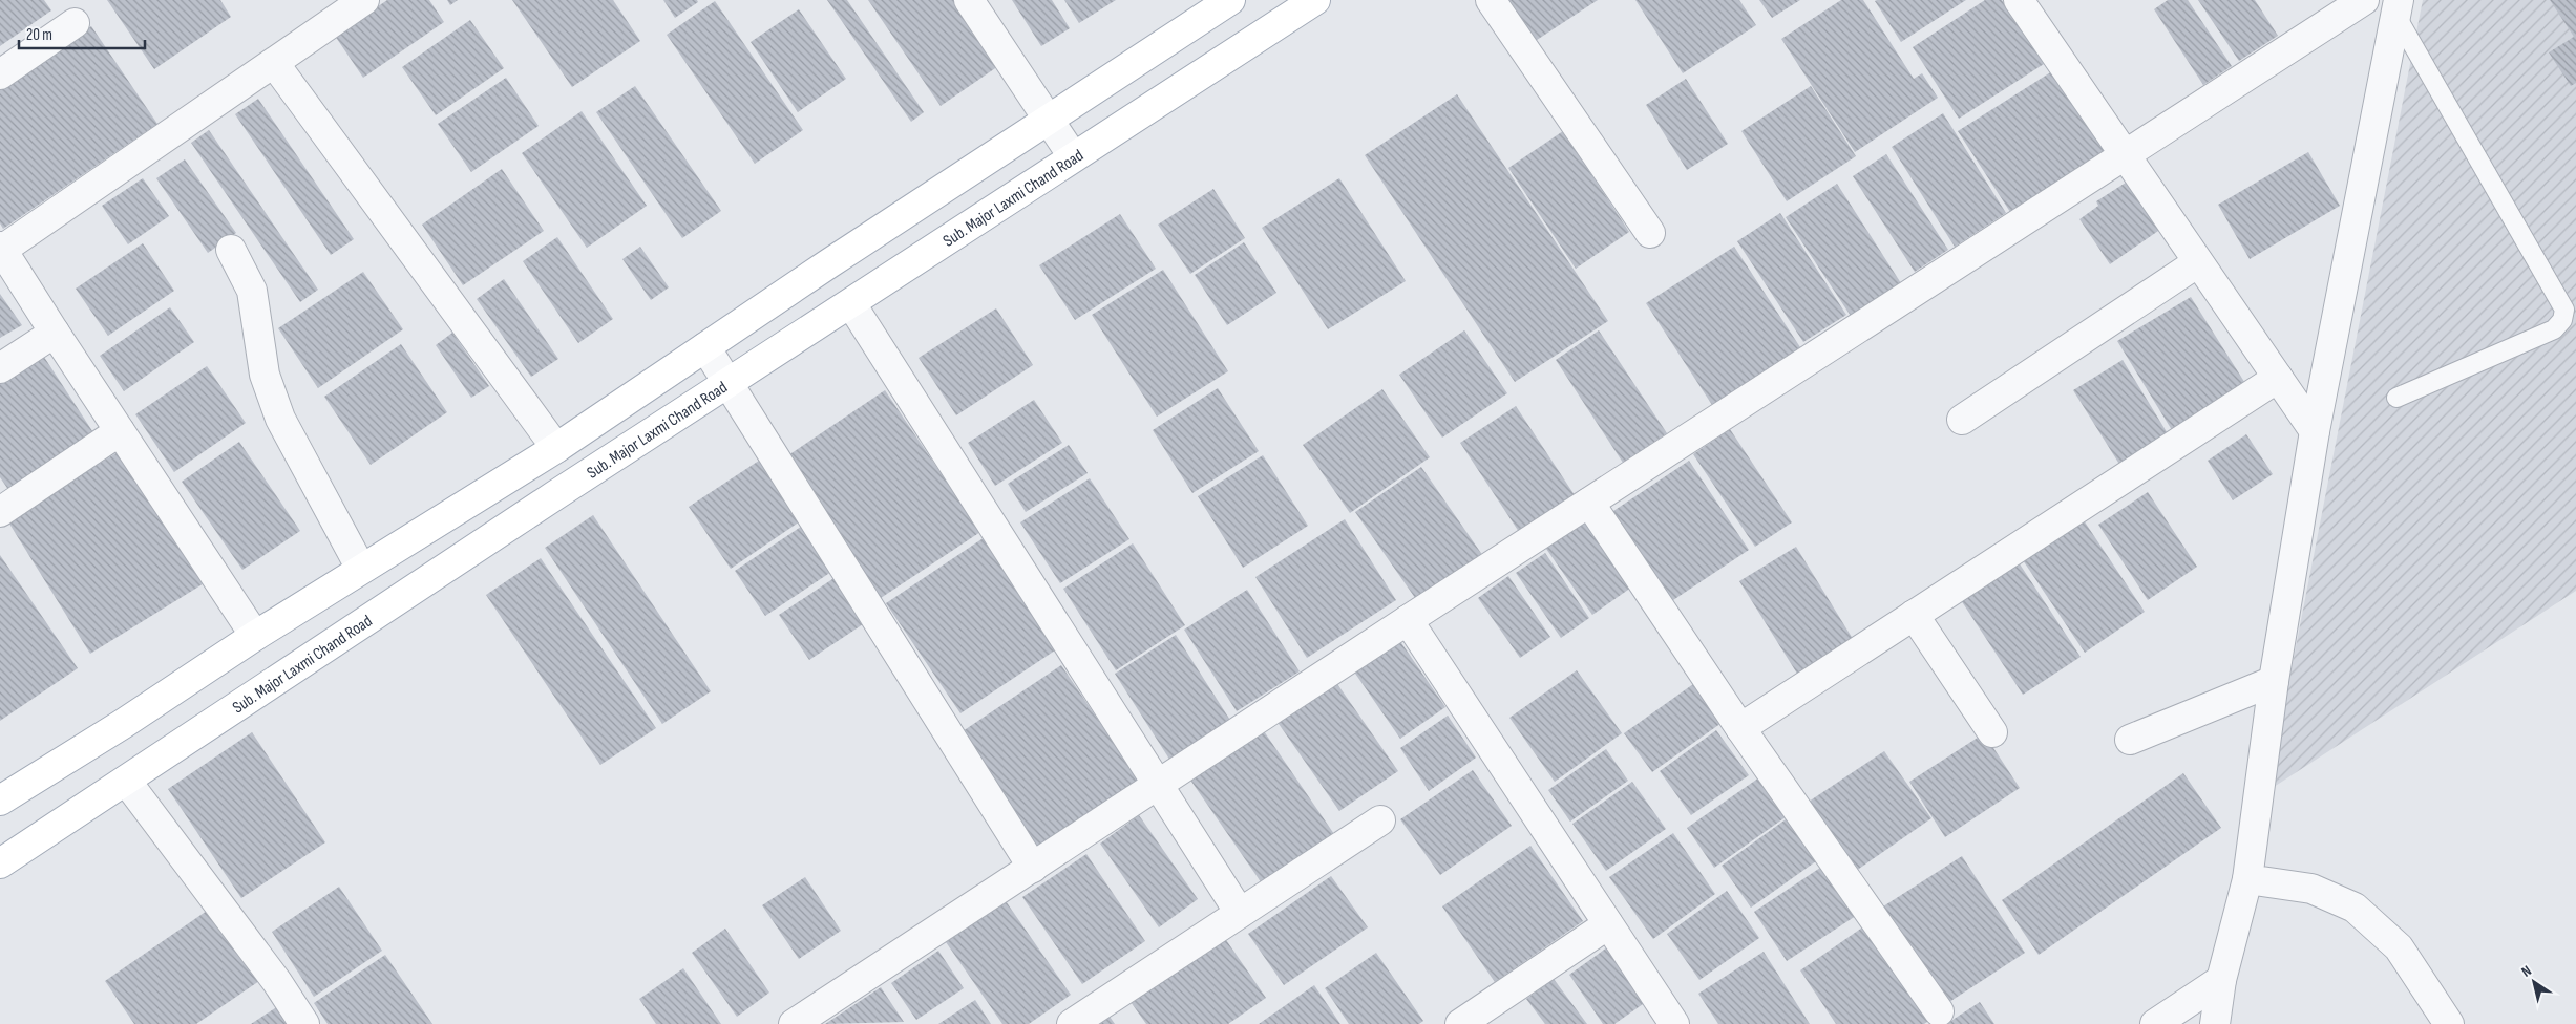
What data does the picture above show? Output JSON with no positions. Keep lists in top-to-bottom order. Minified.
{"streets":{"main road":["Sub. Major Laxmi Chand Road"]},"scale_bar":"20 m","north":"top left"}
